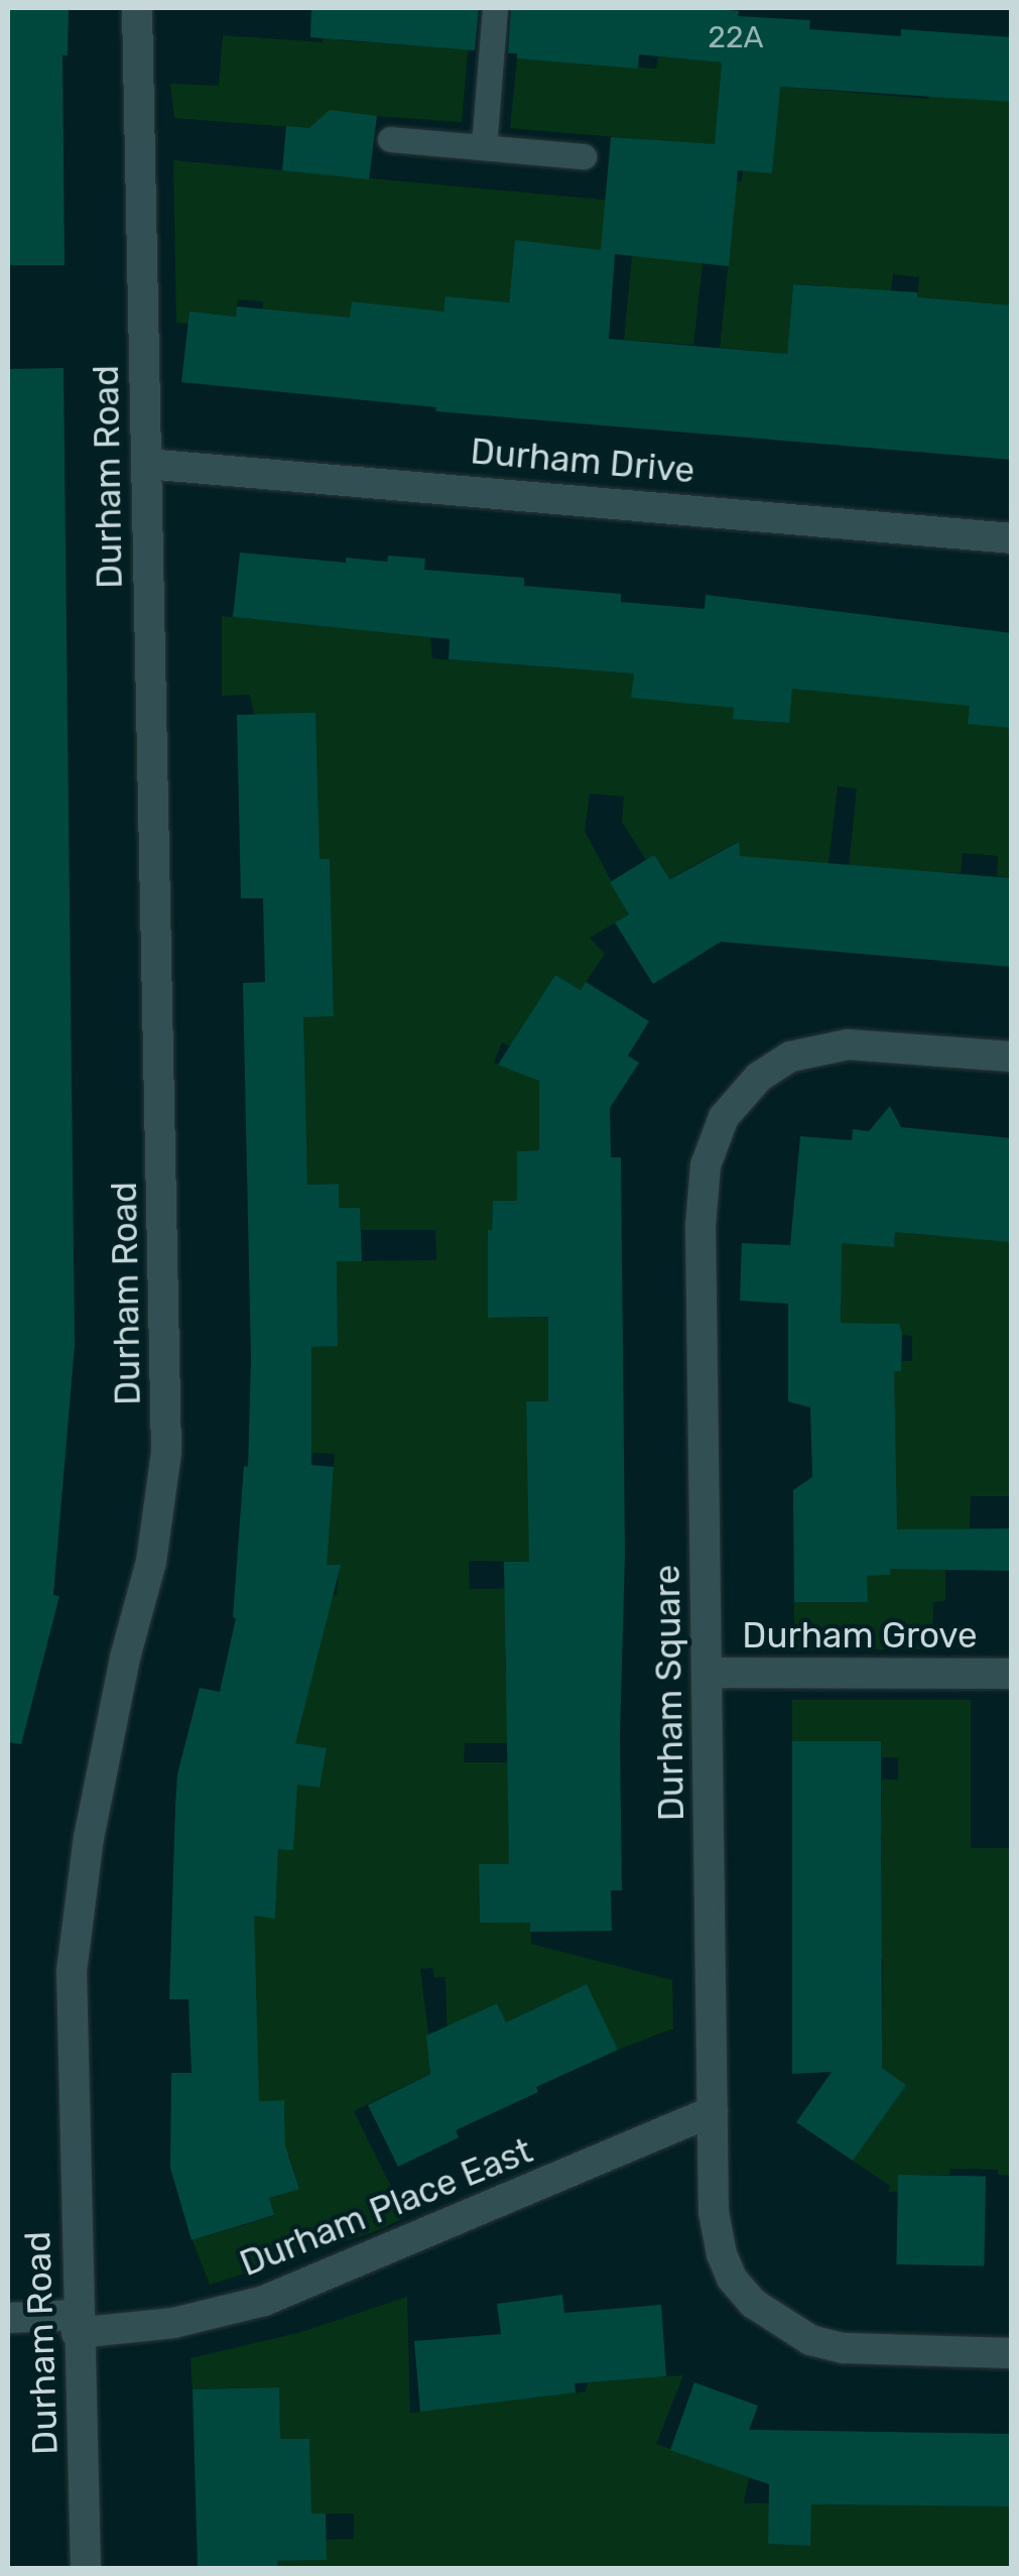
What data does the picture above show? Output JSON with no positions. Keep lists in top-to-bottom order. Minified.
{"streets":{"street":["Durham Drive","Durham Road","Durham Grove","Durham Square","Durham Place East"]},"crossings":[["Durham Drive","Durham Road"],["Durham Road","Durham Place East"],["Durham Grove","Durham Square"],["Durham Square","Durham Place East"]],"house_numbers":["22A"]}
